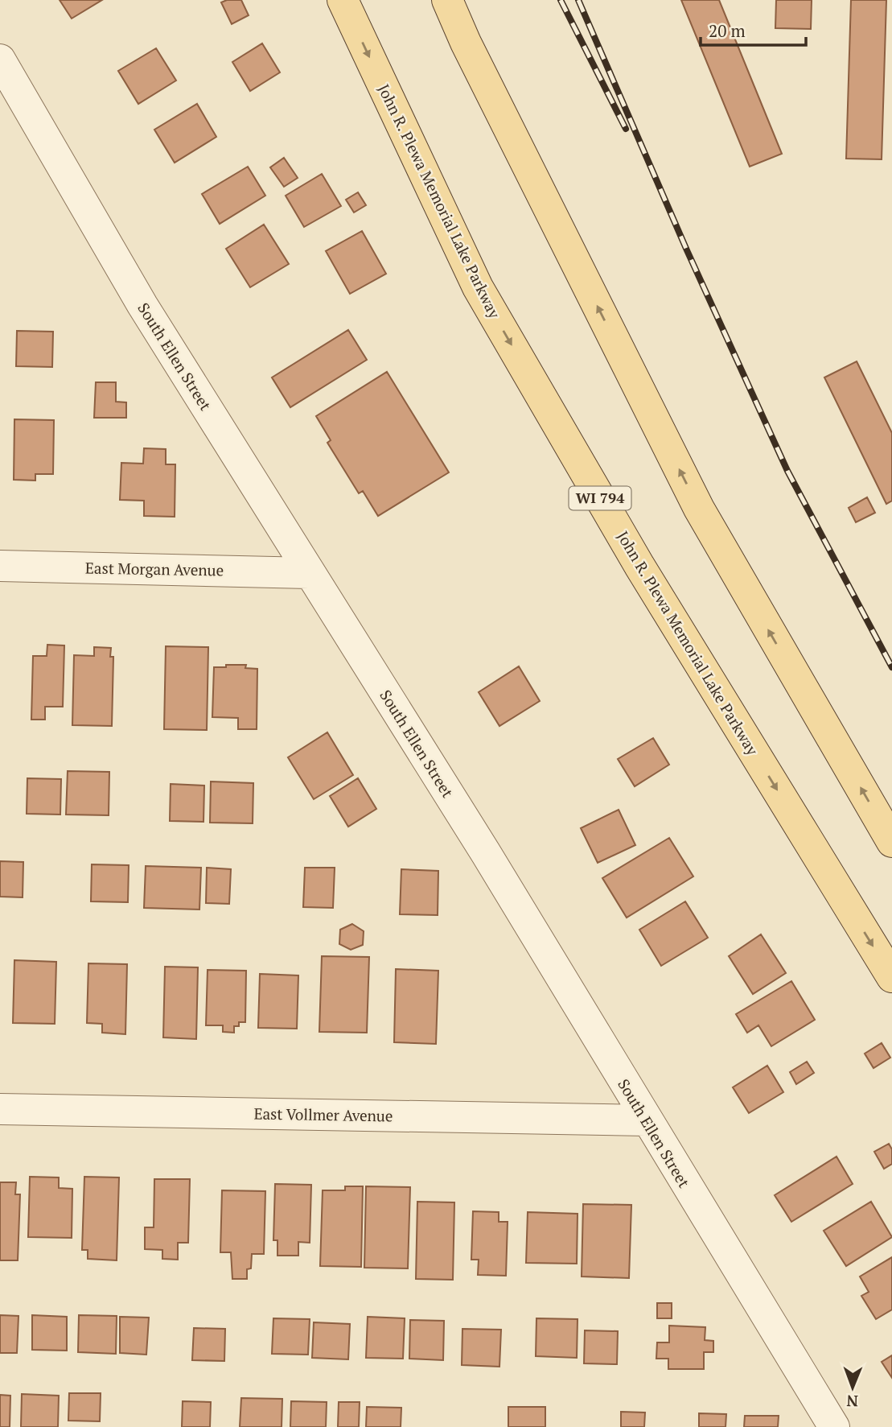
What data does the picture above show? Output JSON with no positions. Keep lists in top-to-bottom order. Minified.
{"streets":{"main road":["John R. Plewa Memorial Lake Parkway","WI 794"],"street":["South Ellen Street","East Morgan Avenue","East Vollmer Avenue"]},"crossings":[["South Ellen Street","East Morgan Avenue"],["South Ellen Street","East Vollmer Avenue"]],"scale_bar":"20 m","north":"bottom"}
